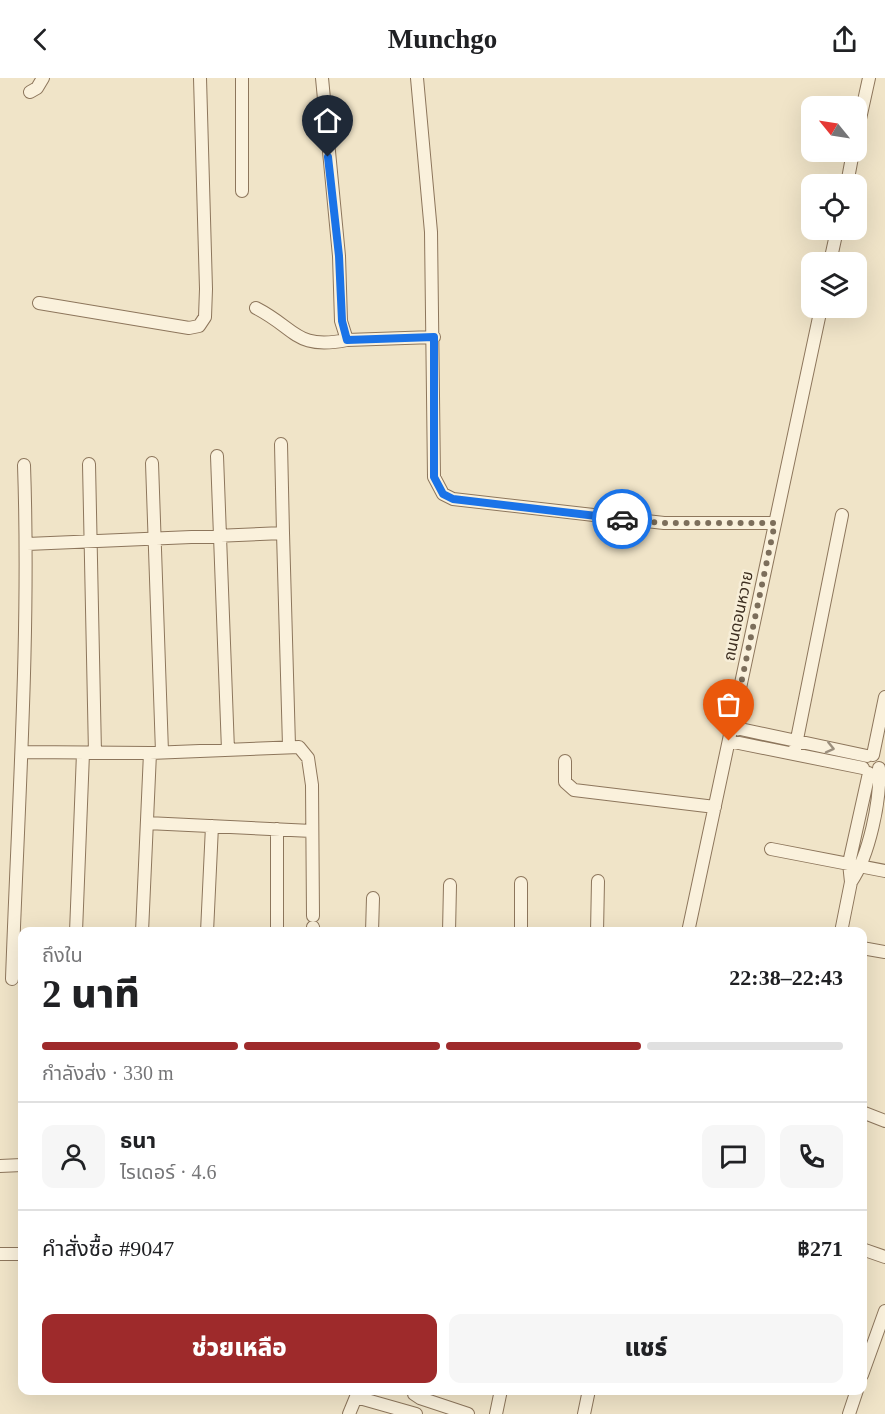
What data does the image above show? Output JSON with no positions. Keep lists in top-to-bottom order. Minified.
{"streets":{"street":["ถนนดอนหวาย"]},"north":"top left","page":{"header":"Munchgo","heading":["2 นาที","ถึงใน","22:38–22:43"],"panel":["ธนา","ไรเดอร์ · 4.6","คำสั่งซื้อ #9047","฿271"],"bar":"กำลังส่ง · 330 m","buttons":["ช่วยเหลือ","แชร์"]}}
